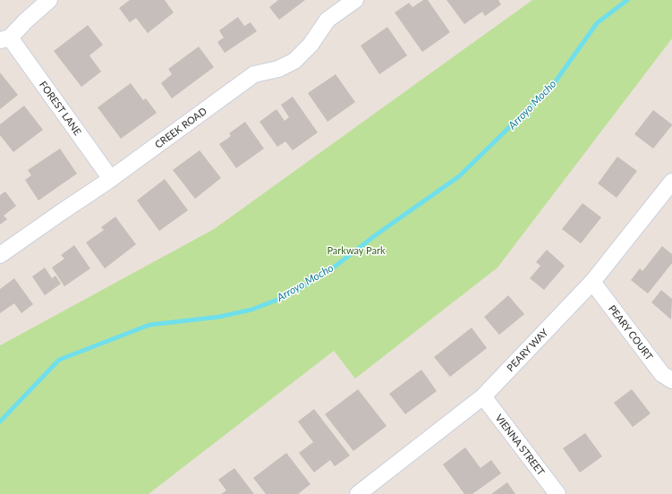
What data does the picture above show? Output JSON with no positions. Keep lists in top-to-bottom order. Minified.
{"streets":{"street":["FOREST LANE","CREEK ROAD","PEARY COURT","PEARY WAY","VIENNA STREET"]},"crossings":[["FOREST LANE","CREEK ROAD"],["PEARY COURT","PEARY WAY"],["PEARY WAY","VIENNA STREET"]],"water":["Arroyo Mocho"],"parks":["Parkway Park"]}
